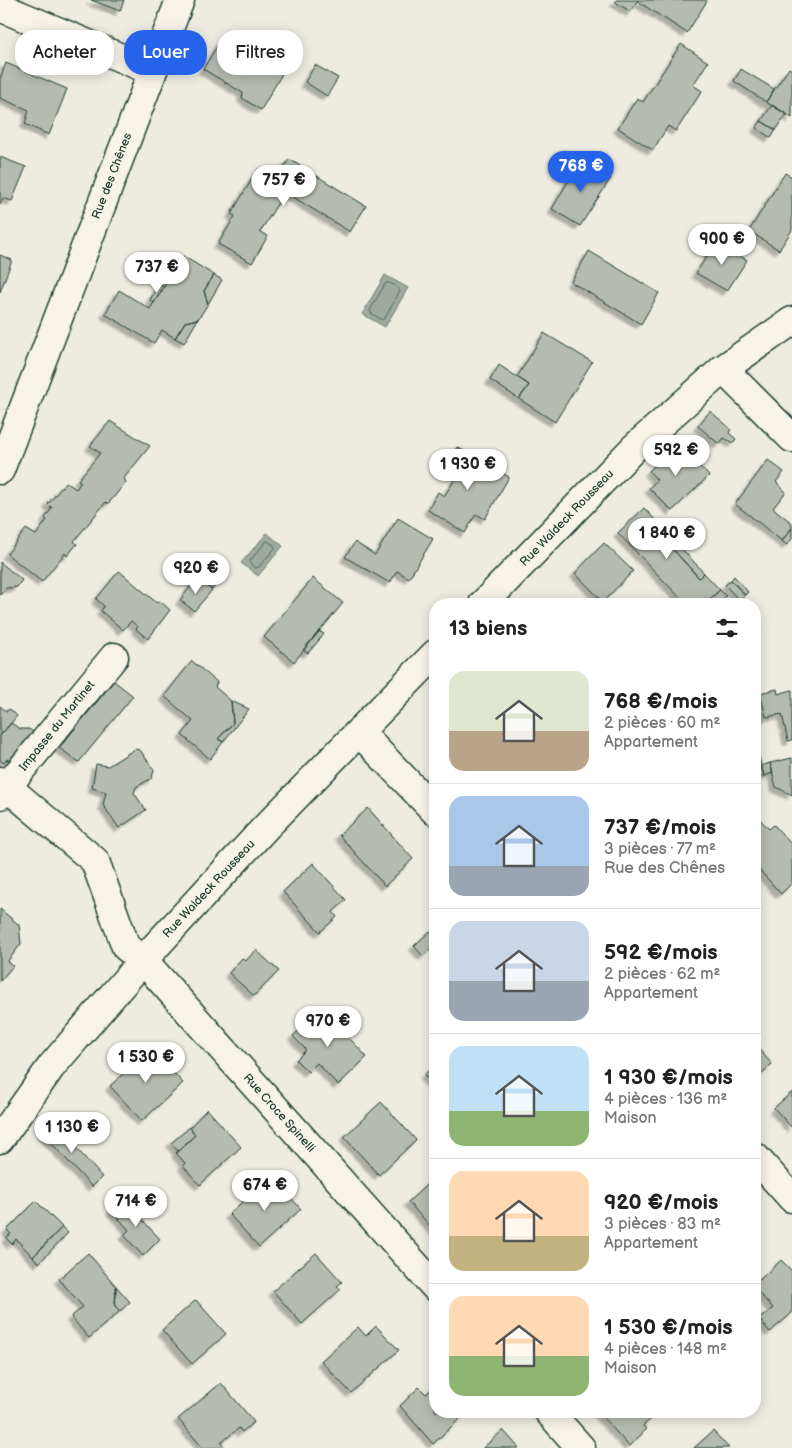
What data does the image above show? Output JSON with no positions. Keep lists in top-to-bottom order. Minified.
{"streets":{"street":["Rue des Chênes","Rue Waldeck Rousseau","Impasse du Martinet","Rue Croce Spinelli"]},"crossings":[["Rue Waldeck Rousseau","Rue Croce Spinelli"],["Impasse du Martinet","Rue Croce Spinelli"]],"page":{"chip":["Acheter","Louer","Filtres"],"price":["768 €","757 €","900 €","737 €","592 €","1 930 €","1 840 €","920 €","970 €","1 530 €","1 130 €","674 €","714 €"],"heading":"13 biens","list":[{"name":"768 €/mois","note":"2 pièces · 60 m² · Appartement"},{"name":"737 €/mois","note":"3 pièces · 77 m² · Rue des Chênes"},{"name":"592 €/mois","note":"2 pièces · 62 m² · Appartement"},{"name":"1 930 €/mois","note":"4 pièces · 136 m² · Maison"},{"name":"920 €/mois","note":"3 pièces · 83 m² · Appartement"},{"name":"1 530 €/mois","note":"4 pièces · 148 m² · Maison"}]}}
